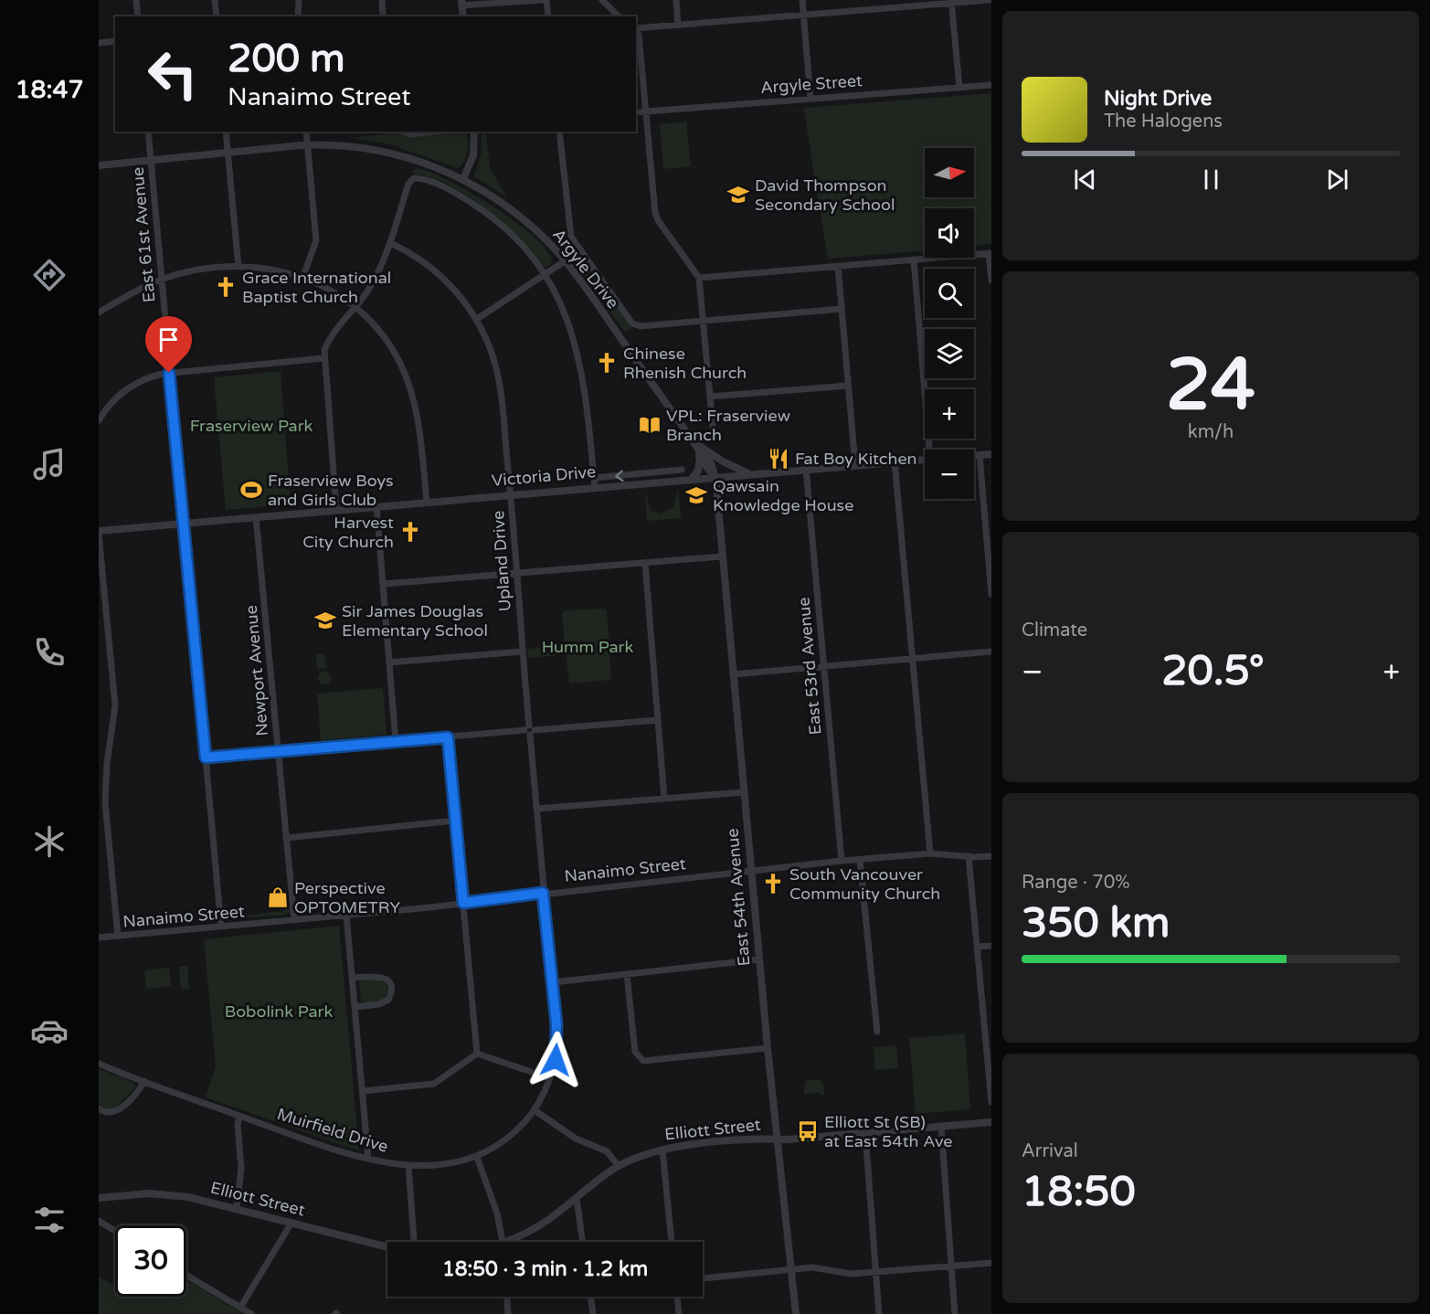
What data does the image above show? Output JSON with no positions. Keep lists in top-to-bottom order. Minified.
{"streets":{"street":["Argyle Street","East 61st Avenue","Argyle Drive","Victoria Drive","Upland Drive","East 53rd Avenue","Newport Avenue","Nanaimo Street","East 54th Avenue","Elliott Street","Muirfield Drive"]},"crossings":[["East 61st Avenue","Victoria Drive"],["East 61st Avenue","Nanaimo Street"],["Argyle Drive","Victoria Drive"],["Argyle Drive","East 54th Avenue"],["Victoria Drive","Upland Drive"],["Victoria Drive","East 53rd Avenue"],["Victoria Drive","Newport Avenue"],["Victoria Drive","East 54th Avenue"],["Upland Drive","Nanaimo Street"],["Upland Drive","Muirfield Drive"],["East 53rd Avenue","Nanaimo Street"],["Newport Avenue","Nanaimo Street"],["Nanaimo Street","East 54th Avenue"],["East 54th Avenue","Elliott Street"]],"parks":["Fraserview Park","Humm Park","Bobolink Park"],"places":{"school or university":["David Thompson Secondary School","Qawsain Knowledge House","Sir James Douglas Elementary School"],"church":["Grace International Baptist Church","Chinese Rhenish Church","Harvest City Church","South Vancouver Community Church"],"library":["VPL: Fraserview Branch"],"restaurant":["Fat Boy Kitchen"],"sports":["Fraserview Boys and Girls Club"],"shop":["Perspective OPTOMETRY"],"bus stop":["Elliott St (SB) at East 54th Ave"]},"north":"right","page":{"tabs":"18:47","turn":["200 m","Nanaimo Street"],"song":["Night Drive","The Halogens"],"map_buttons":["+","−"],"tile":[["24","km/h"],"Climate",["Range · 70%","350 km"],["Arrival","18:50"]],"heat":["−","20.5°","+"],"limit":"30","trip":"18:50 · 3 min · 1.2 km"}}
